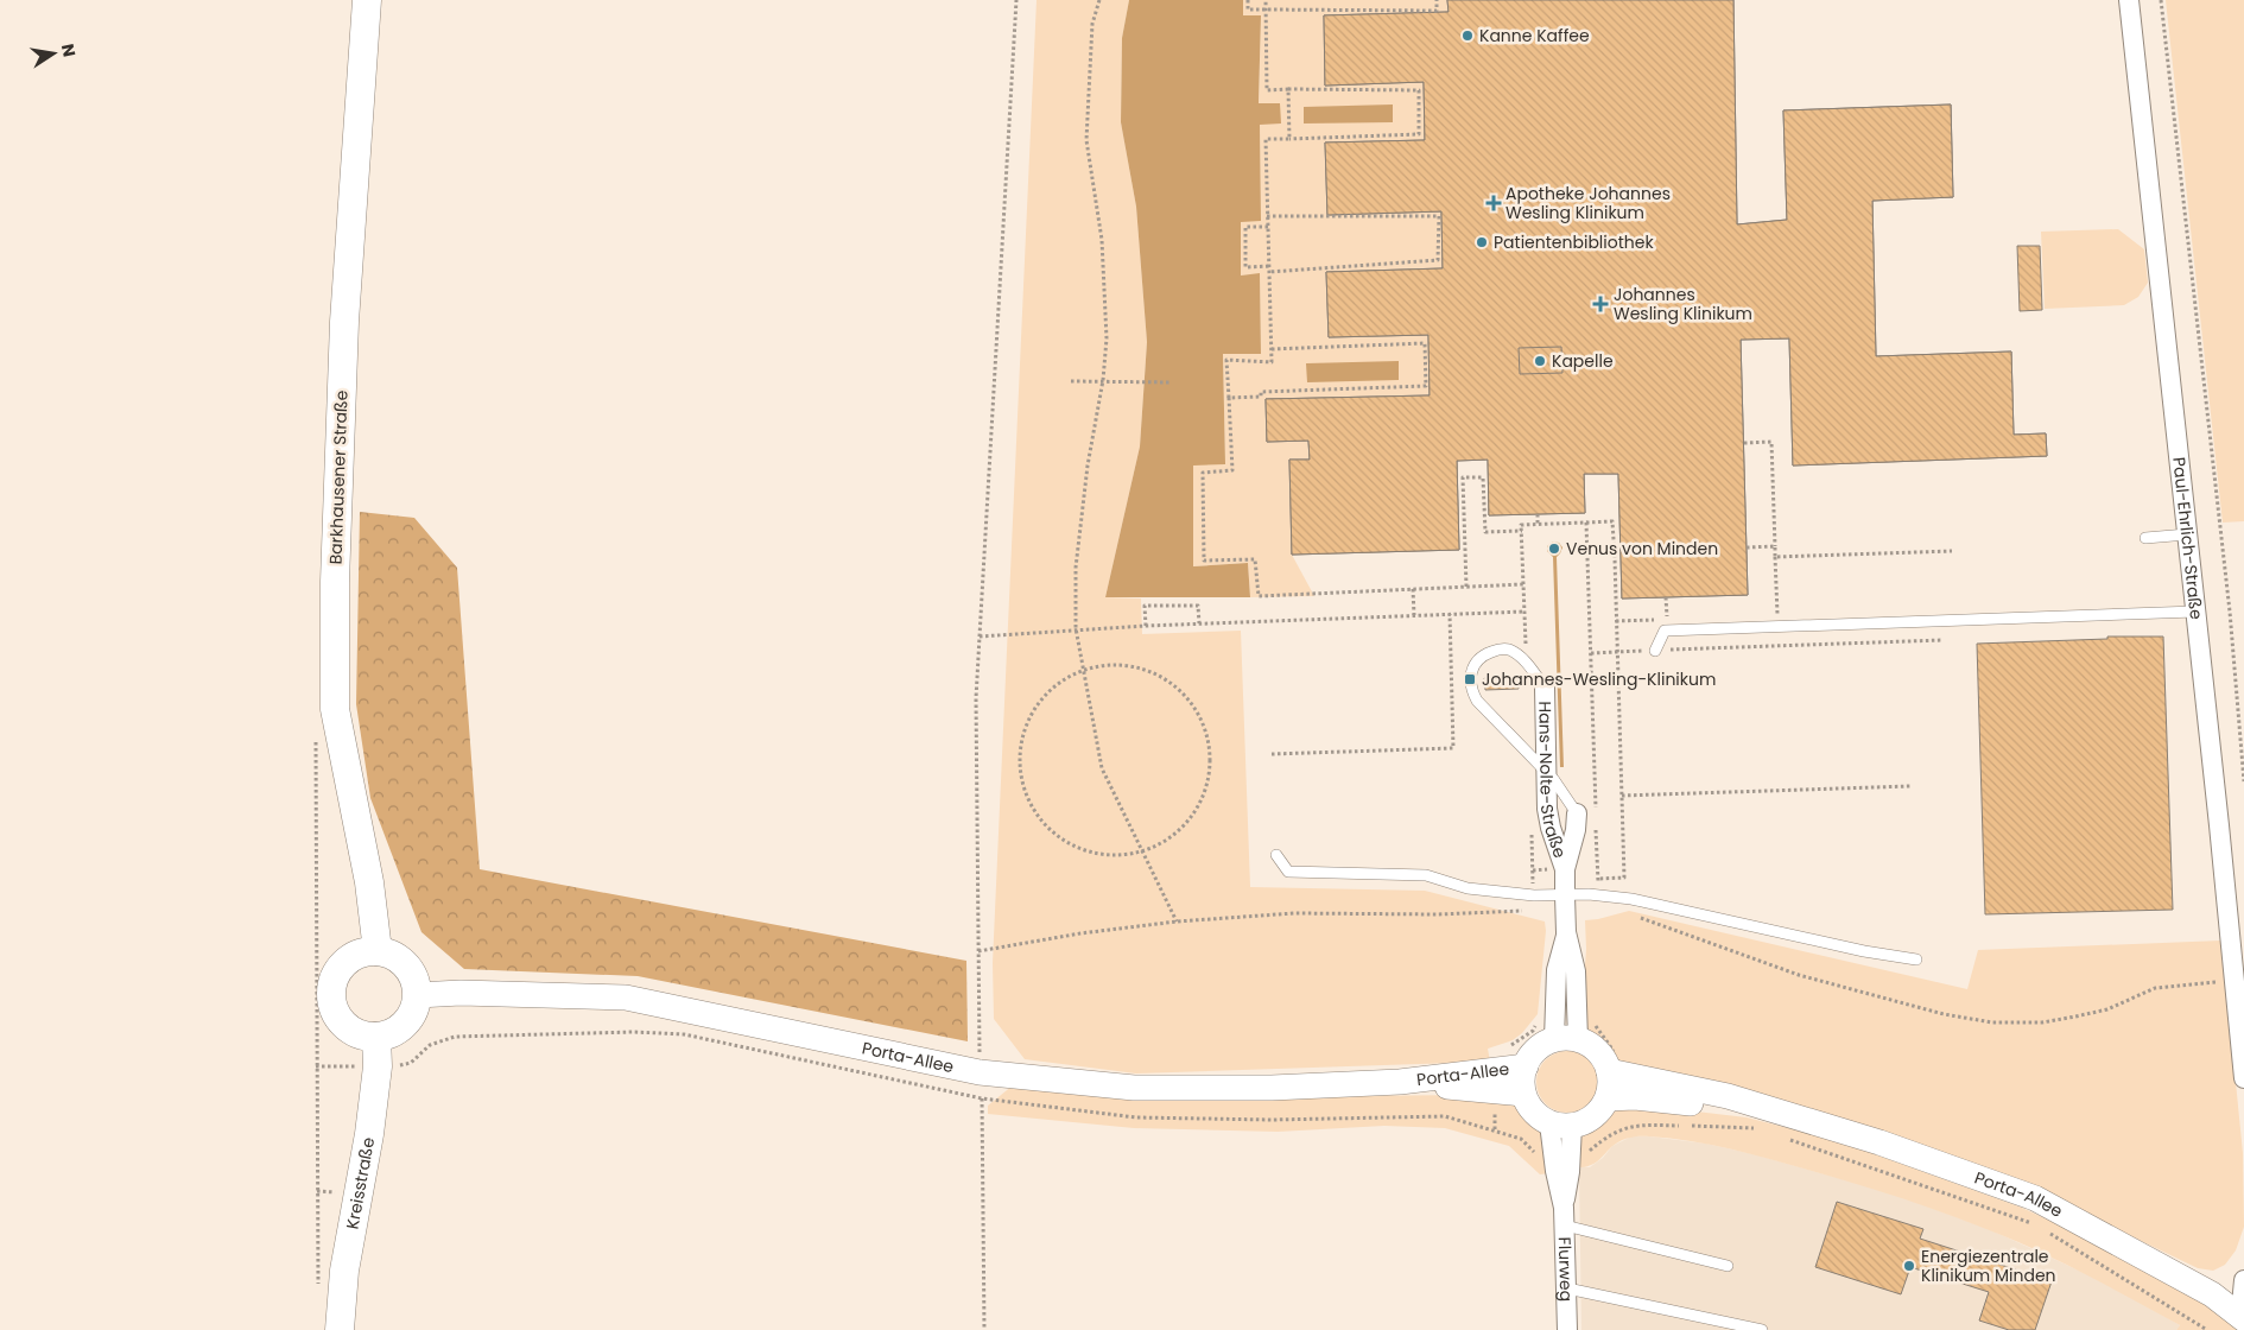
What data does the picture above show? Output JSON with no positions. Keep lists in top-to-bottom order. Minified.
{"streets":{"main road":["Barkhausener Straße","Kreisstraße"],"street":["Paul-Ehrlich-Straße","Hans-Nolte-Straße","Porta-Allee","Flurweg"]},"crossings":[["Barkhausener Straße","Porta-Allee"],["Barkhausener Straße","Kreisstraße"],["Hans-Nolte-Straße","Porta-Allee"],["Hans-Nolte-Straße","Flurweg"],["Porta-Allee","Kreisstraße"],["Porta-Allee","Flurweg"]],"places":{"other":["Kanne Kaffee","Patientenbibliothek","Kapelle","Venus von Minden","Energiezentrale Klinikum Minden"],"health":["Apotheke Johannes Wesling Klinikum","Johannes Wesling Klinikum"],"transit":["Johannes-Wesling-Klinikum"]},"north":"right"}
